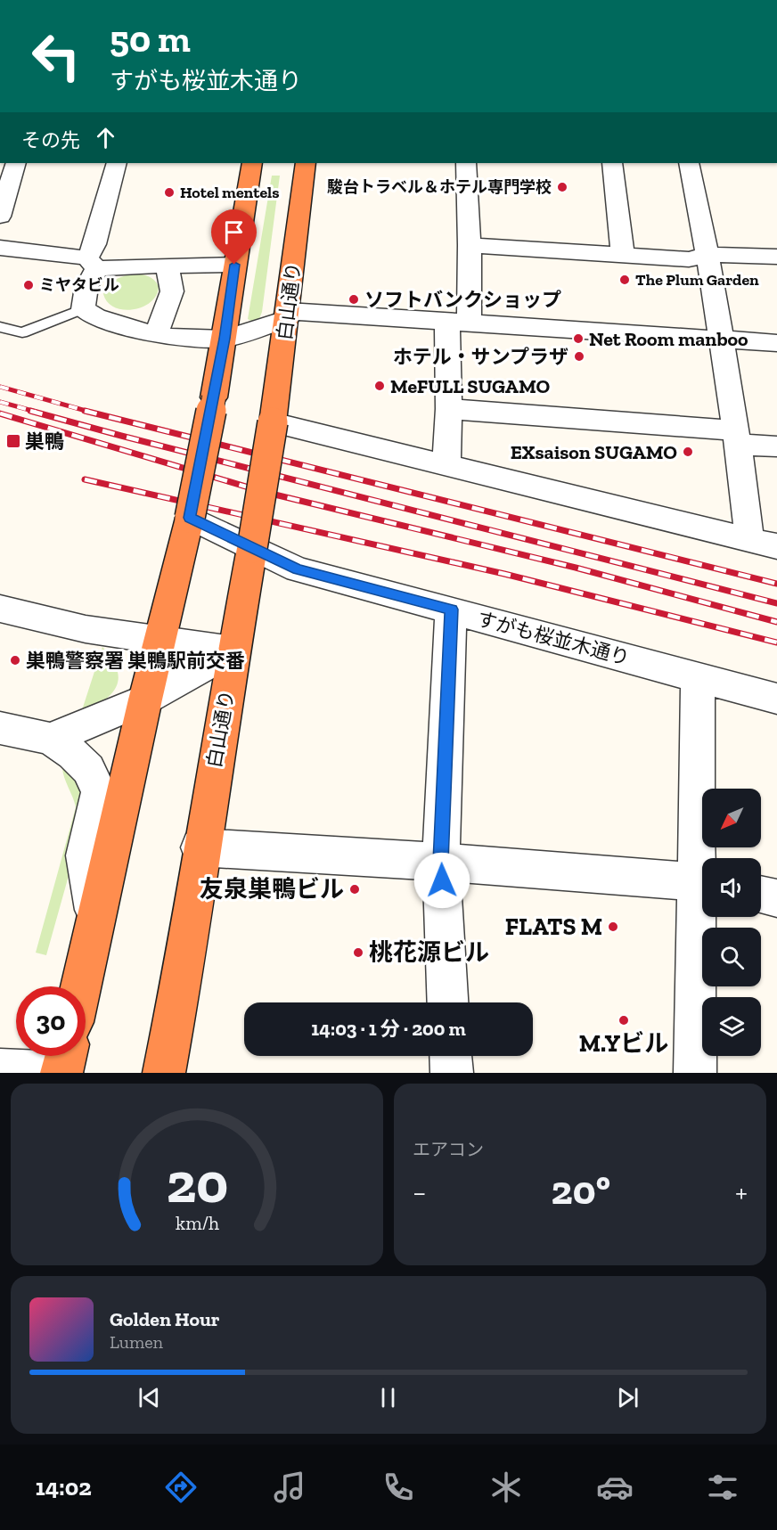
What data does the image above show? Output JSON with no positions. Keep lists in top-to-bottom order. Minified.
{"streets":{"highway":["白山通り"],"street":["すがも桜並木通り"]},"crossings":[["白山通り","すがも桜並木通り"]],"places":{"other":["駿台トラベル＆ホテル専門学校","Hotel mentels","The Plum Garden","ミヤタビル","ソフトバンクショップ","Net Room manboo","ホテル・サンプラザ","MeFULL SUGAMO","EXsaison SUGAMO","巣鴨警察署 巣鴨駅前交番","友泉巣鴨ビル","FLATS M","桃花源ビル","M.Yビル"],"transit":["巣鴨"]},"north":"bottom left","page":{"turn":["50 m","すがも桜並木通り"],"then":"その先","limit":"30","trip":"14:03 · 1 分 · 200 m","tile":"エアコン","heat":["−","20°","+"],"song":["Golden Hour","Lumen"],"tabs":"14:02","gauge":["20","km/h"]}}
